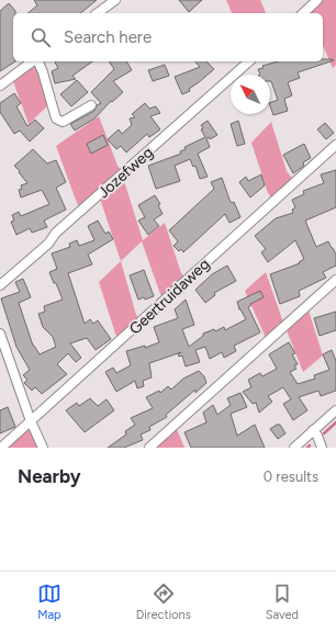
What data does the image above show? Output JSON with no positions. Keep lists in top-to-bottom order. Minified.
{"streets":{"street":["Jozefweg","Geertruidaweg"]},"north":"top left","page":{"search":"Search here","heading":["Nearby","0 results"],"nav":["Map","Directions","Saved"]}}
